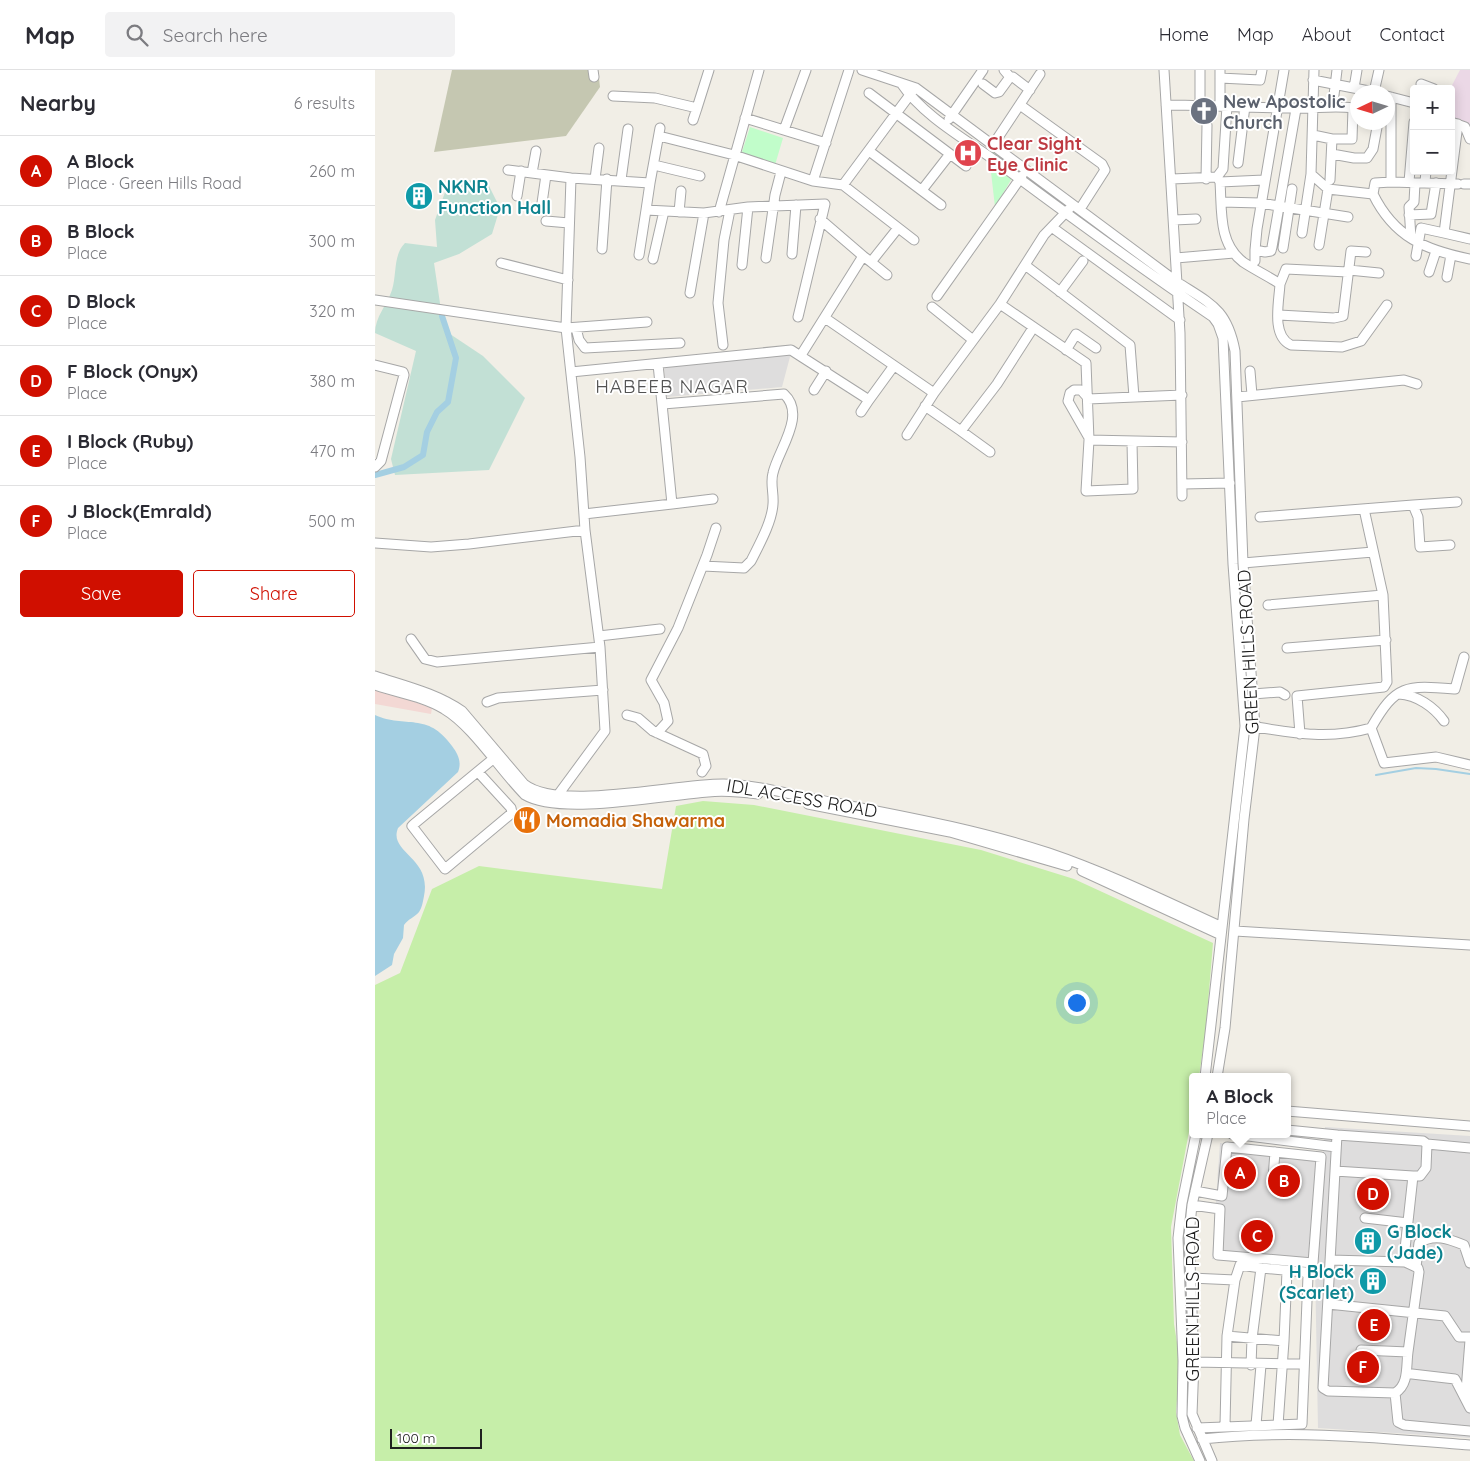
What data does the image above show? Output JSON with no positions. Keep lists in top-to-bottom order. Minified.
{"streets":{"street":["GREEN HILLS ROAD"]},"districts":["HABEEB NAGAR"],"places":{"church":["New Apostolic Church"],"hospital":["Clear Sight Eye Clinic"],"building":["NKNR Function Hall","G Block (Jade)","H Block (Scarlet)"],"restaurant":["Momadia Shawarma"]},"scale_bar":"100 m","north":"left","page":{"header":"Map","search":"Search here","nav":["Home","Map","About","Contact"],"heading":["Nearby","6 results"],"map_buttons":["+","−"],"list":[{"mark":"A","name":"A Block","note":"Place · Green Hills Road","value":"260 m"},{"mark":"B","name":"B Block","note":"Place","value":"300 m"},{"mark":"C","name":"D Block","note":"Place","value":"320 m"},{"mark":"D","name":"F Block (Onyx)","note":"Place","value":"380 m"},{"mark":"E","name":"I Block (Ruby)","note":"Place","value":"470 m"},{"mark":"F","name":"J Block(Emrald)","note":"Place","value":"500 m"}],"buttons":["Save","Share"],"popup":["A Block","Place"],"pins":["A","B","D","C","E","F"],"scale":"100 m"}}
